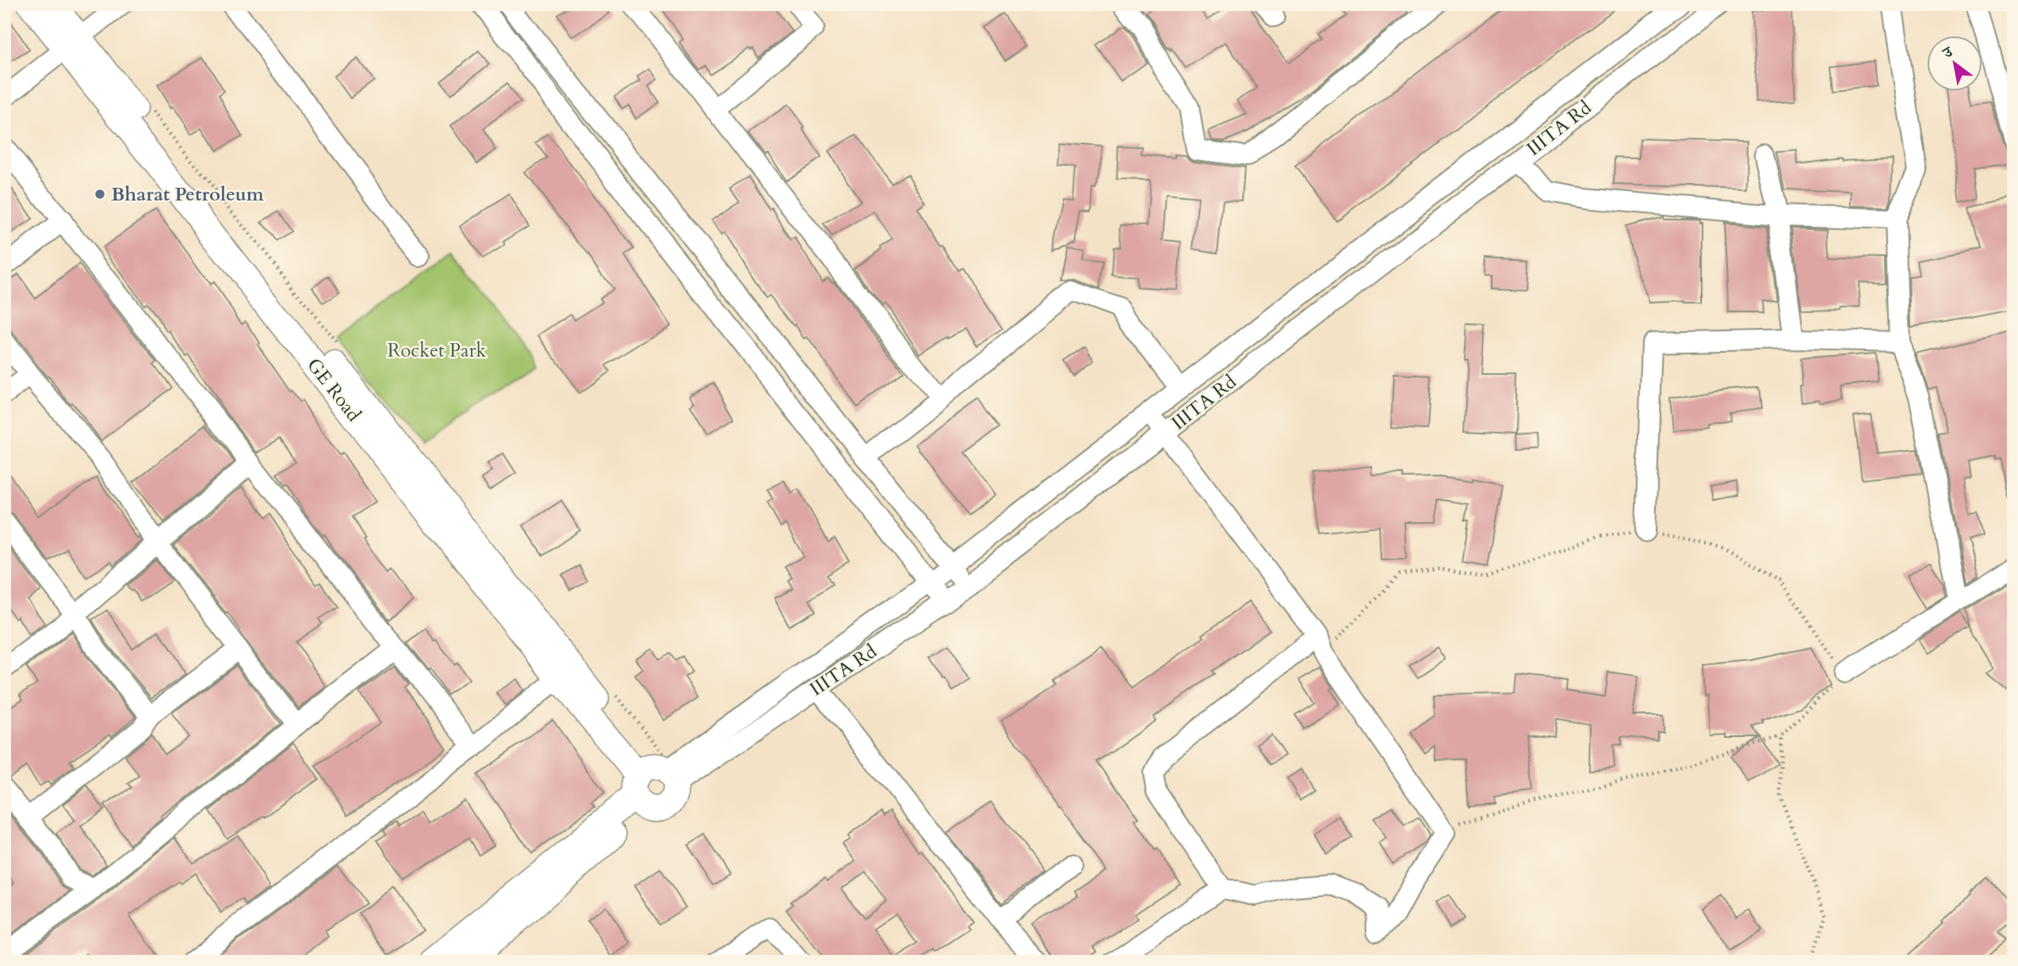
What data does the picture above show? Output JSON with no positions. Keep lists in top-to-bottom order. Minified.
{"streets":{"main road":["IIITA Rd","GE Road"]},"crossings":[["IIITA Rd","GE Road"]],"parks":["Rocket Park"],"places":["Bharat Petroleum"],"north":"top left"}
